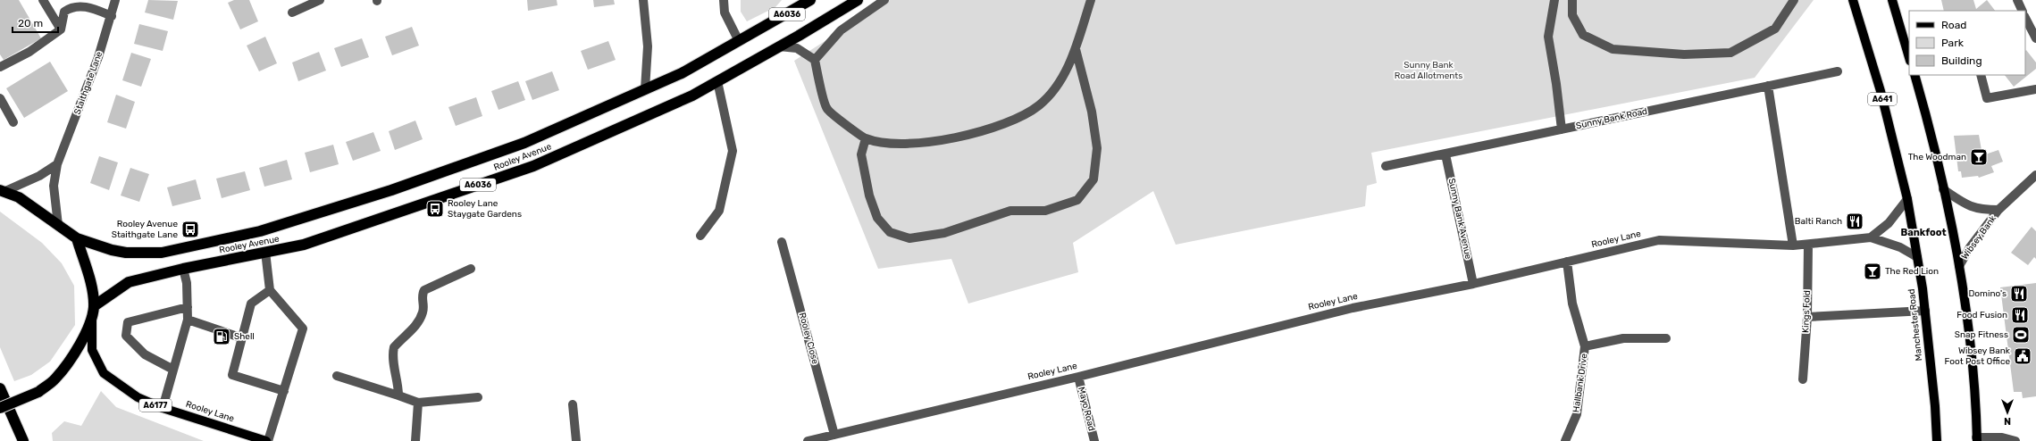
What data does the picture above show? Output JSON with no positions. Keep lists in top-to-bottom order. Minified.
{"streets":{"highway":["A6036","Rooley Avenue","A6177"],"main road":["A641","Rooley Lane","Manchester Road"],"street":["Staithgate Lane","Sunny Bank Road","Sunny Bank Avenue","Wibsey Bank","Kings Fold","Rooley Close","Hallbank Drive","Mayo Road"]},"crossings":[["Staithgate Lane","Rooley Avenue"],["Sunny Bank Road","Sunny Bank Avenue"],["Rooley Avenue","A6177"],["Sunny Bank Avenue","Rooley Lane"],["Rooley Lane","Kings Fold"],["Rooley Lane","Manchester Road"],["Rooley Lane","Rooley Close"],["Rooley Lane","Hallbank Drive"],["Rooley Lane","A6177"],["Rooley Lane","Mayo Road"]],"districts":["Bankfoot"],"parks":["Sunny Bank Road Allotments"],"places":{"bar":["The Woodman","The Red Lion"],"bus stop":["Rooley Lane Staygate Gardens","Rooley Avenue Staithgate Lane"],"restaurant":["Balti Ranch","Domino's","Food Fusion"],"sports":["Snap Fitness"],"fuel station":["Shell"],"public building":["Wibsey Bank Foot Post Office"]},"legend":["Road","Park","Building"],"scale_bar":"20 m","north":"bottom"}
